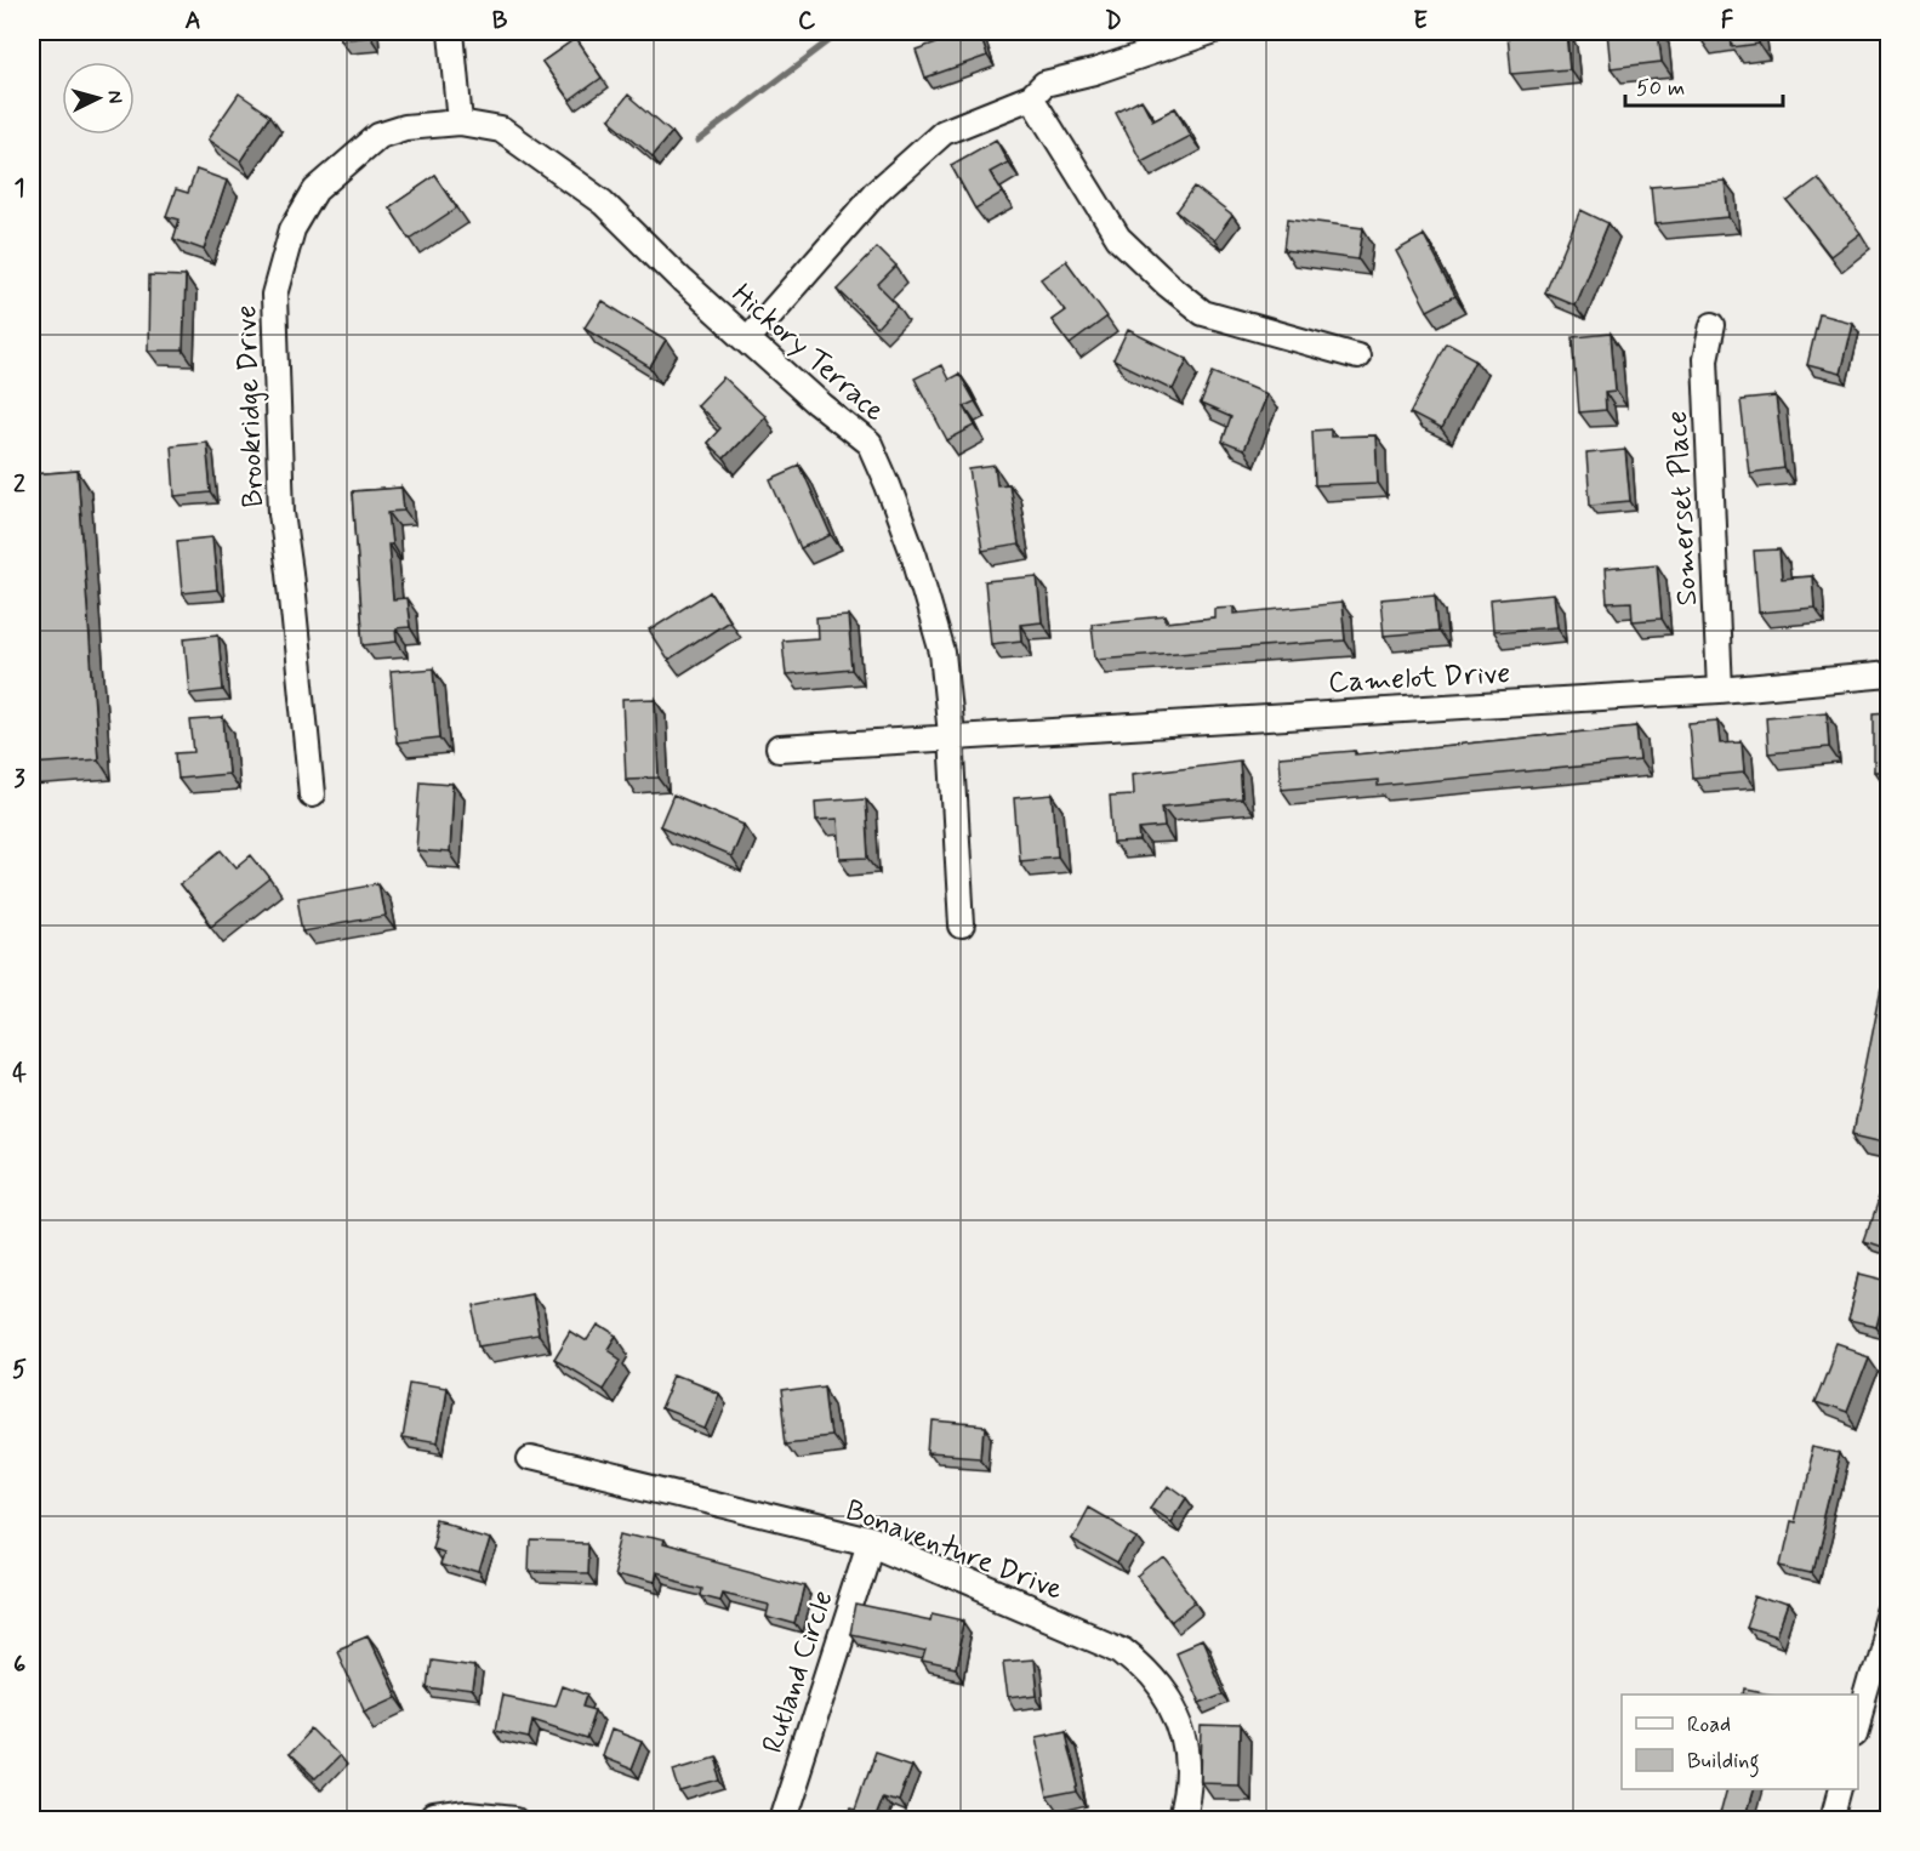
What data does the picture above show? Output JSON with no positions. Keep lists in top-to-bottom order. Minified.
{"streets":{"street":["Hickory Terrace","Brookridge Drive","Somerset Place","Camelot Drive","Bonaventure Drive","Rutland Circle"]},"crossings":[["Hickory Terrace","Brookridge Drive"],["Hickory Terrace","Camelot Drive"],["Somerset Place","Camelot Drive"],["Bonaventure Drive","Rutland Circle"]],"legend":["Road","Building"],"scale_bar":"50 m","north":"right","grid":{"columns":["A","B","C","D","E","F"],"rows":["1","2","3","4","5","6"]}}
